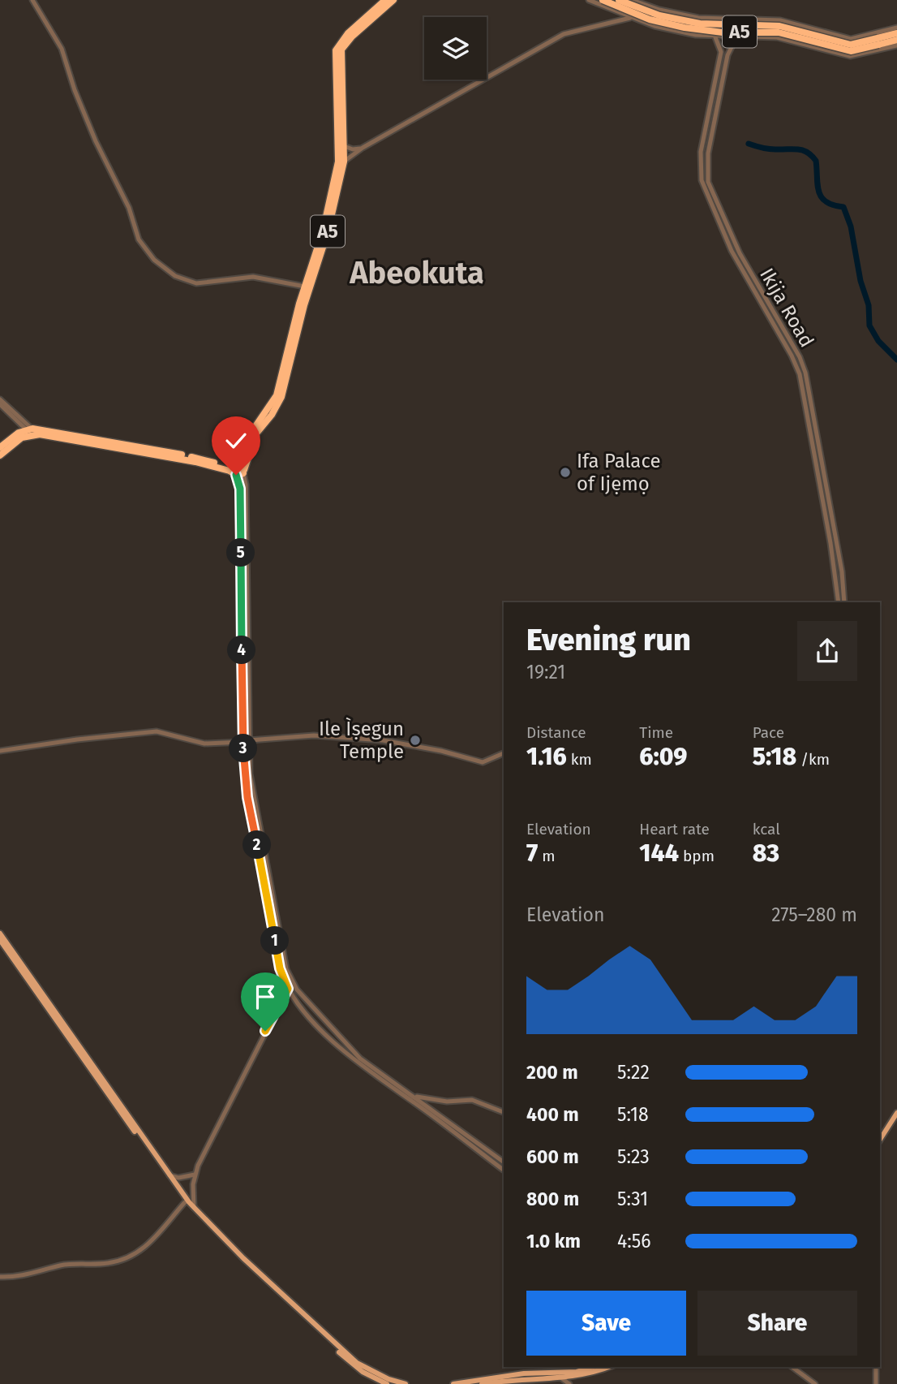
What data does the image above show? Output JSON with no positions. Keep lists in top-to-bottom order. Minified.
{"streets":{"highway":["A5"],"street":["Ikija Road"]},"districts":["Abeokuta"],"places":["Ifa Palace of Ijẹmọ","Ile Ìṣegun Temple"],"page":{"pins":["5","4","3","2","1"],"heading":["Evening run","19:21"],"stats":[["Distance","1.16 km"],["Time","6:09"],["Pace","5:18 /km"],["Elevation","7 m"],["Heart rate","144 bpm"],["kcal","83"]],"chart":["Elevation","275–280 m"],"list":[{"name":"200 m","note":"5:22"},{"name":"400 m","note":"5:18"},{"name":"600 m","note":"5:23"},{"name":"800 m","note":"5:31"},{"name":"1.0 km","note":"4:56"}],"buttons":["Save","Share"]}}
